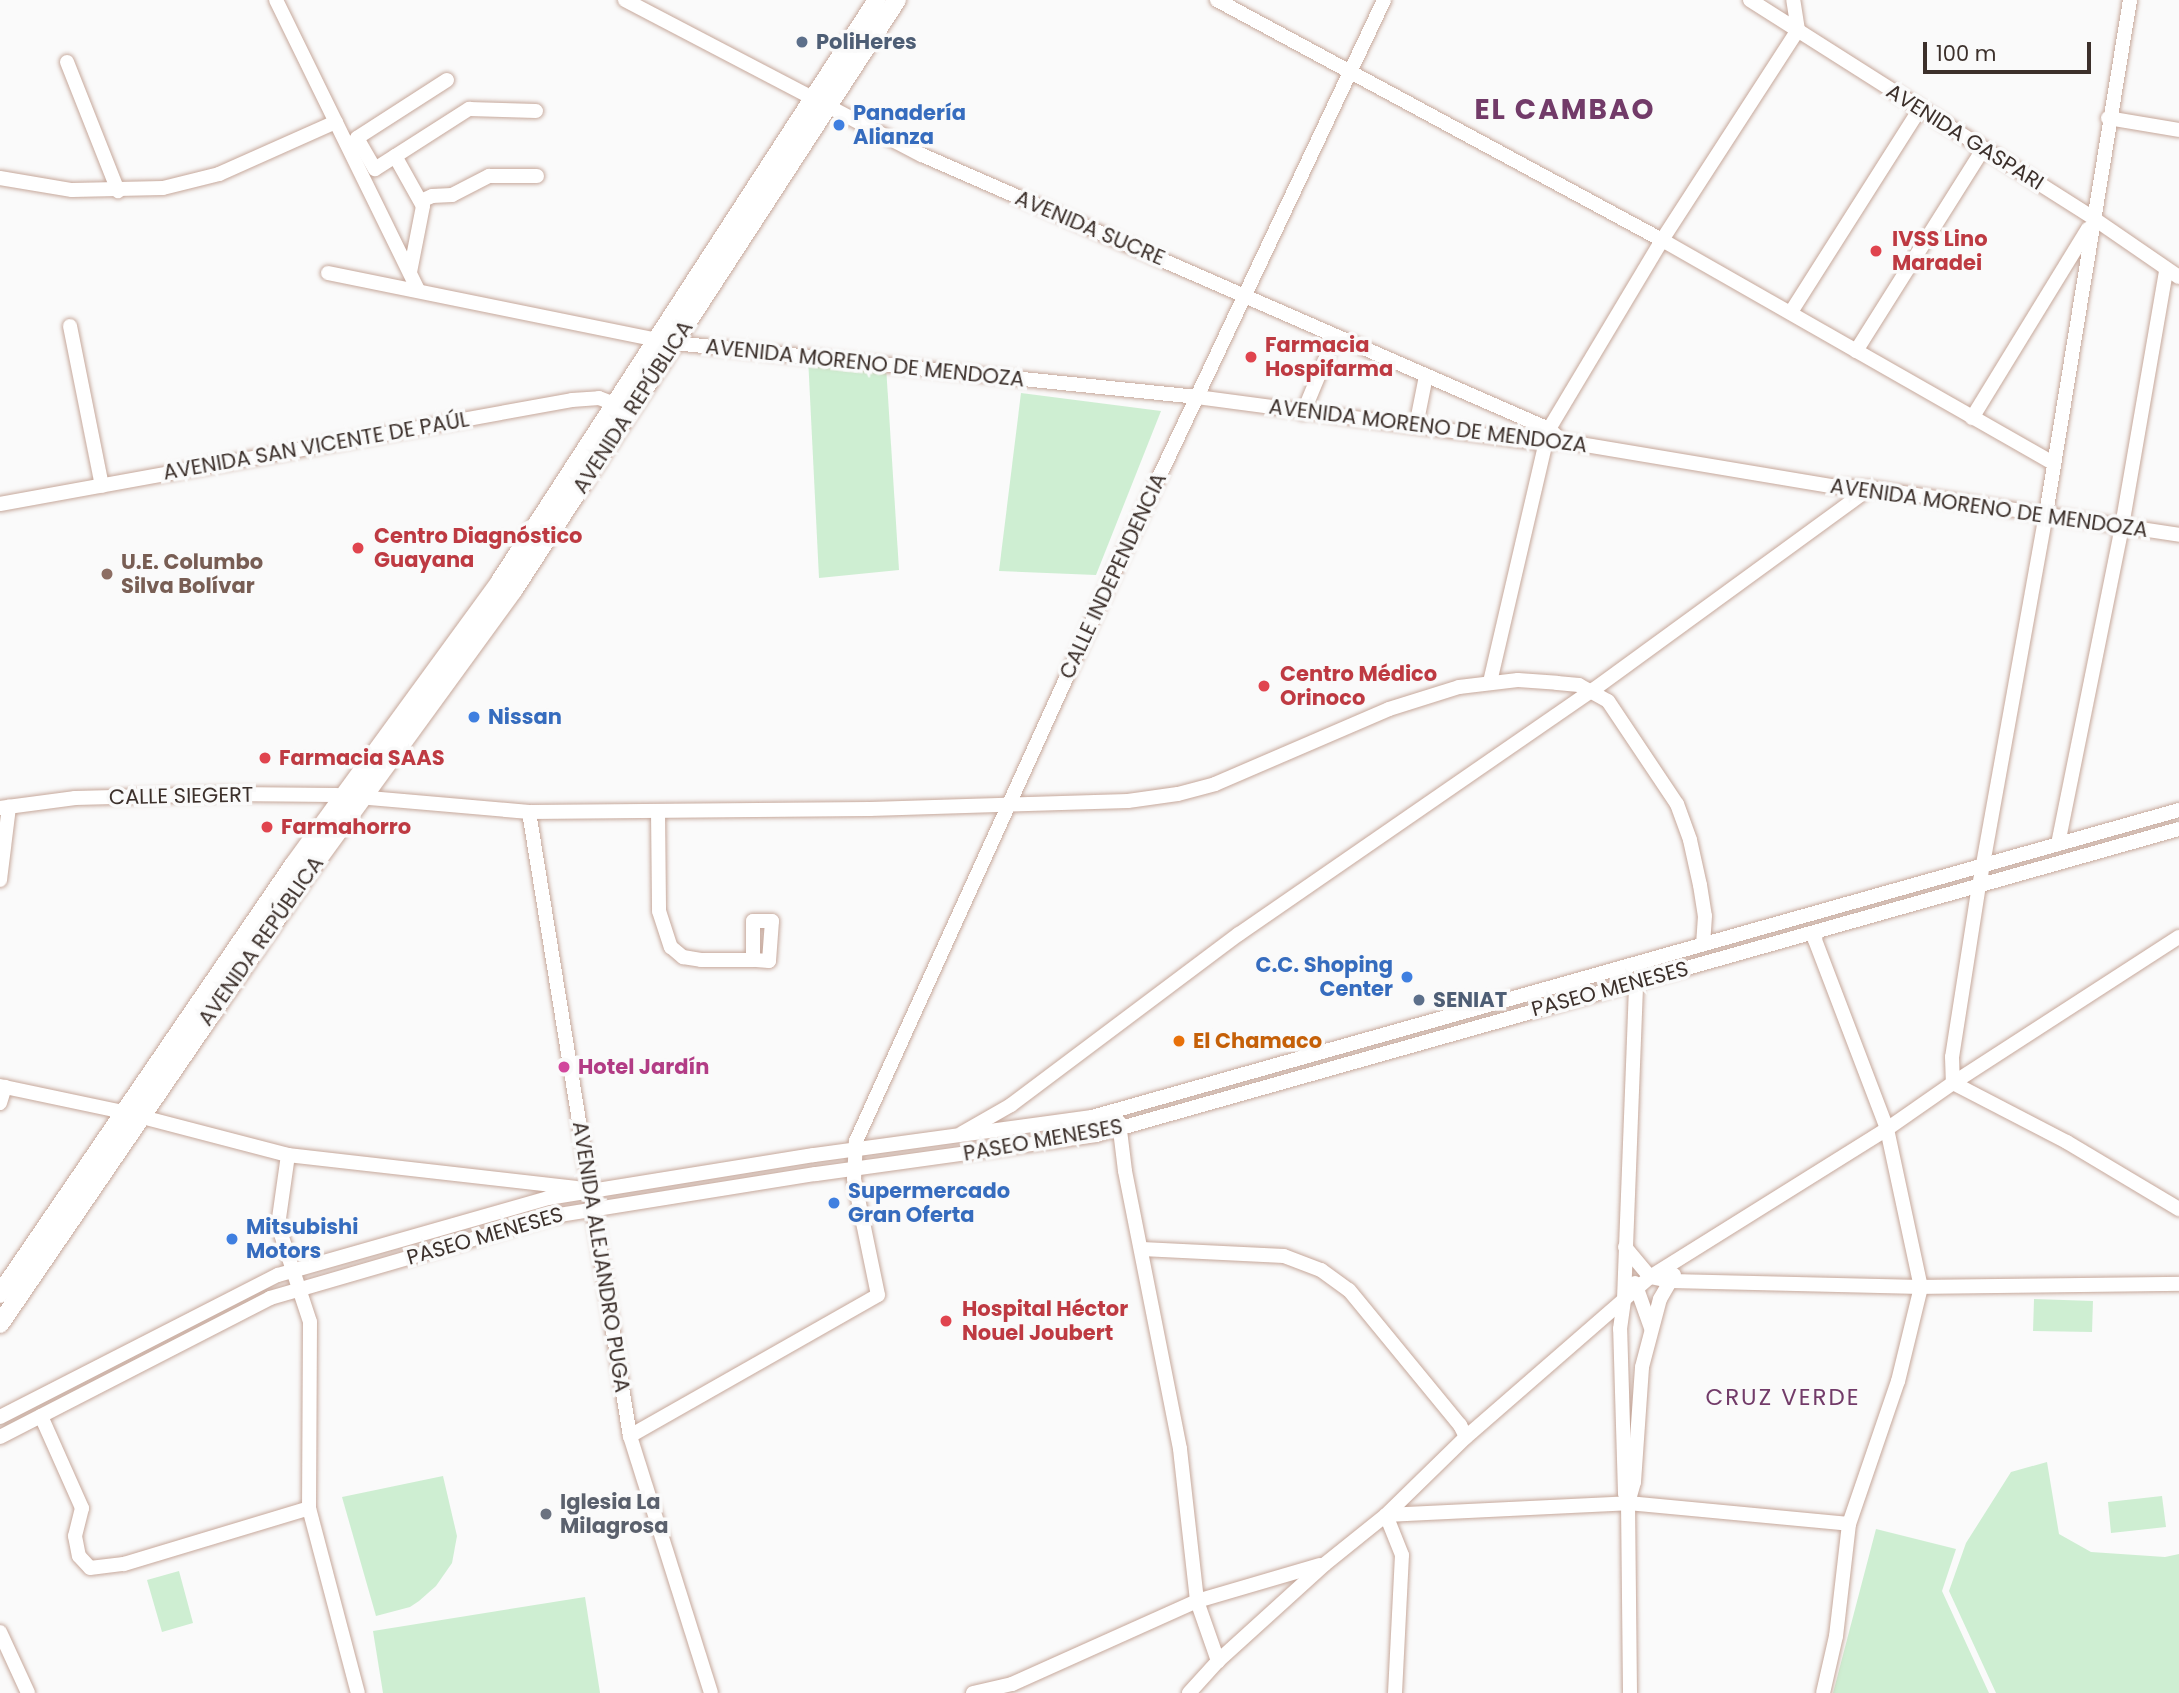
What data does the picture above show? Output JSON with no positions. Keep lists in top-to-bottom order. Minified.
{"streets":{"main road":["AVENIDA REPÚBLICA"],"street":["AVENIDA GASPARI","AVENIDA SUCRE","AVENIDA MORENO DE MENDOZA","AVENIDA SAN VICENTE DE PAÚL","CALLE INDEPENDENCIA","CALLE SIEGERT","PASEO MENESES","AVENIDA ALEJANDRO PUGA"]},"crossings":[["AVENIDA SUCRE","AVENIDA MORENO DE MENDOZA"],["AVENIDA SUCRE","AVENIDA REPÚBLICA"],["AVENIDA SUCRE","CALLE INDEPENDENCIA"],["AVENIDA MORENO DE MENDOZA","AVENIDA REPÚBLICA"],["AVENIDA MORENO DE MENDOZA","CALLE INDEPENDENCIA"],["AVENIDA REPÚBLICA","AVENIDA SAN VICENTE DE PAÚL"],["AVENIDA REPÚBLICA","CALLE SIEGERT"],["CALLE INDEPENDENCIA","CALLE SIEGERT"],["CALLE INDEPENDENCIA","PASEO MENESES"],["CALLE SIEGERT","AVENIDA ALEJANDRO PUGA"],["PASEO MENESES","AVENIDA ALEJANDRO PUGA"]],"districts":["EL CAMBAO","CRUZ VERDE"],"places":["PoliHeres","Panadería Alianza","IVSS Lino Maradei","Farmacia Hospifarma","Centro Diagnóstico Guayana","U.E. Columbo Silva Bolívar","Centro Médico Orinoco","Nissan","Farmacia SAAS","Farmahorro","C.C. Shoping Center","SENIAT","El Chamaco","Hotel Jardín","Supermercado Gran Oferta","Mitsubishi Motors","Hospital Héctor Nouel Joubert","Iglesia La Milagrosa"],"scale_bar":"100 m"}
